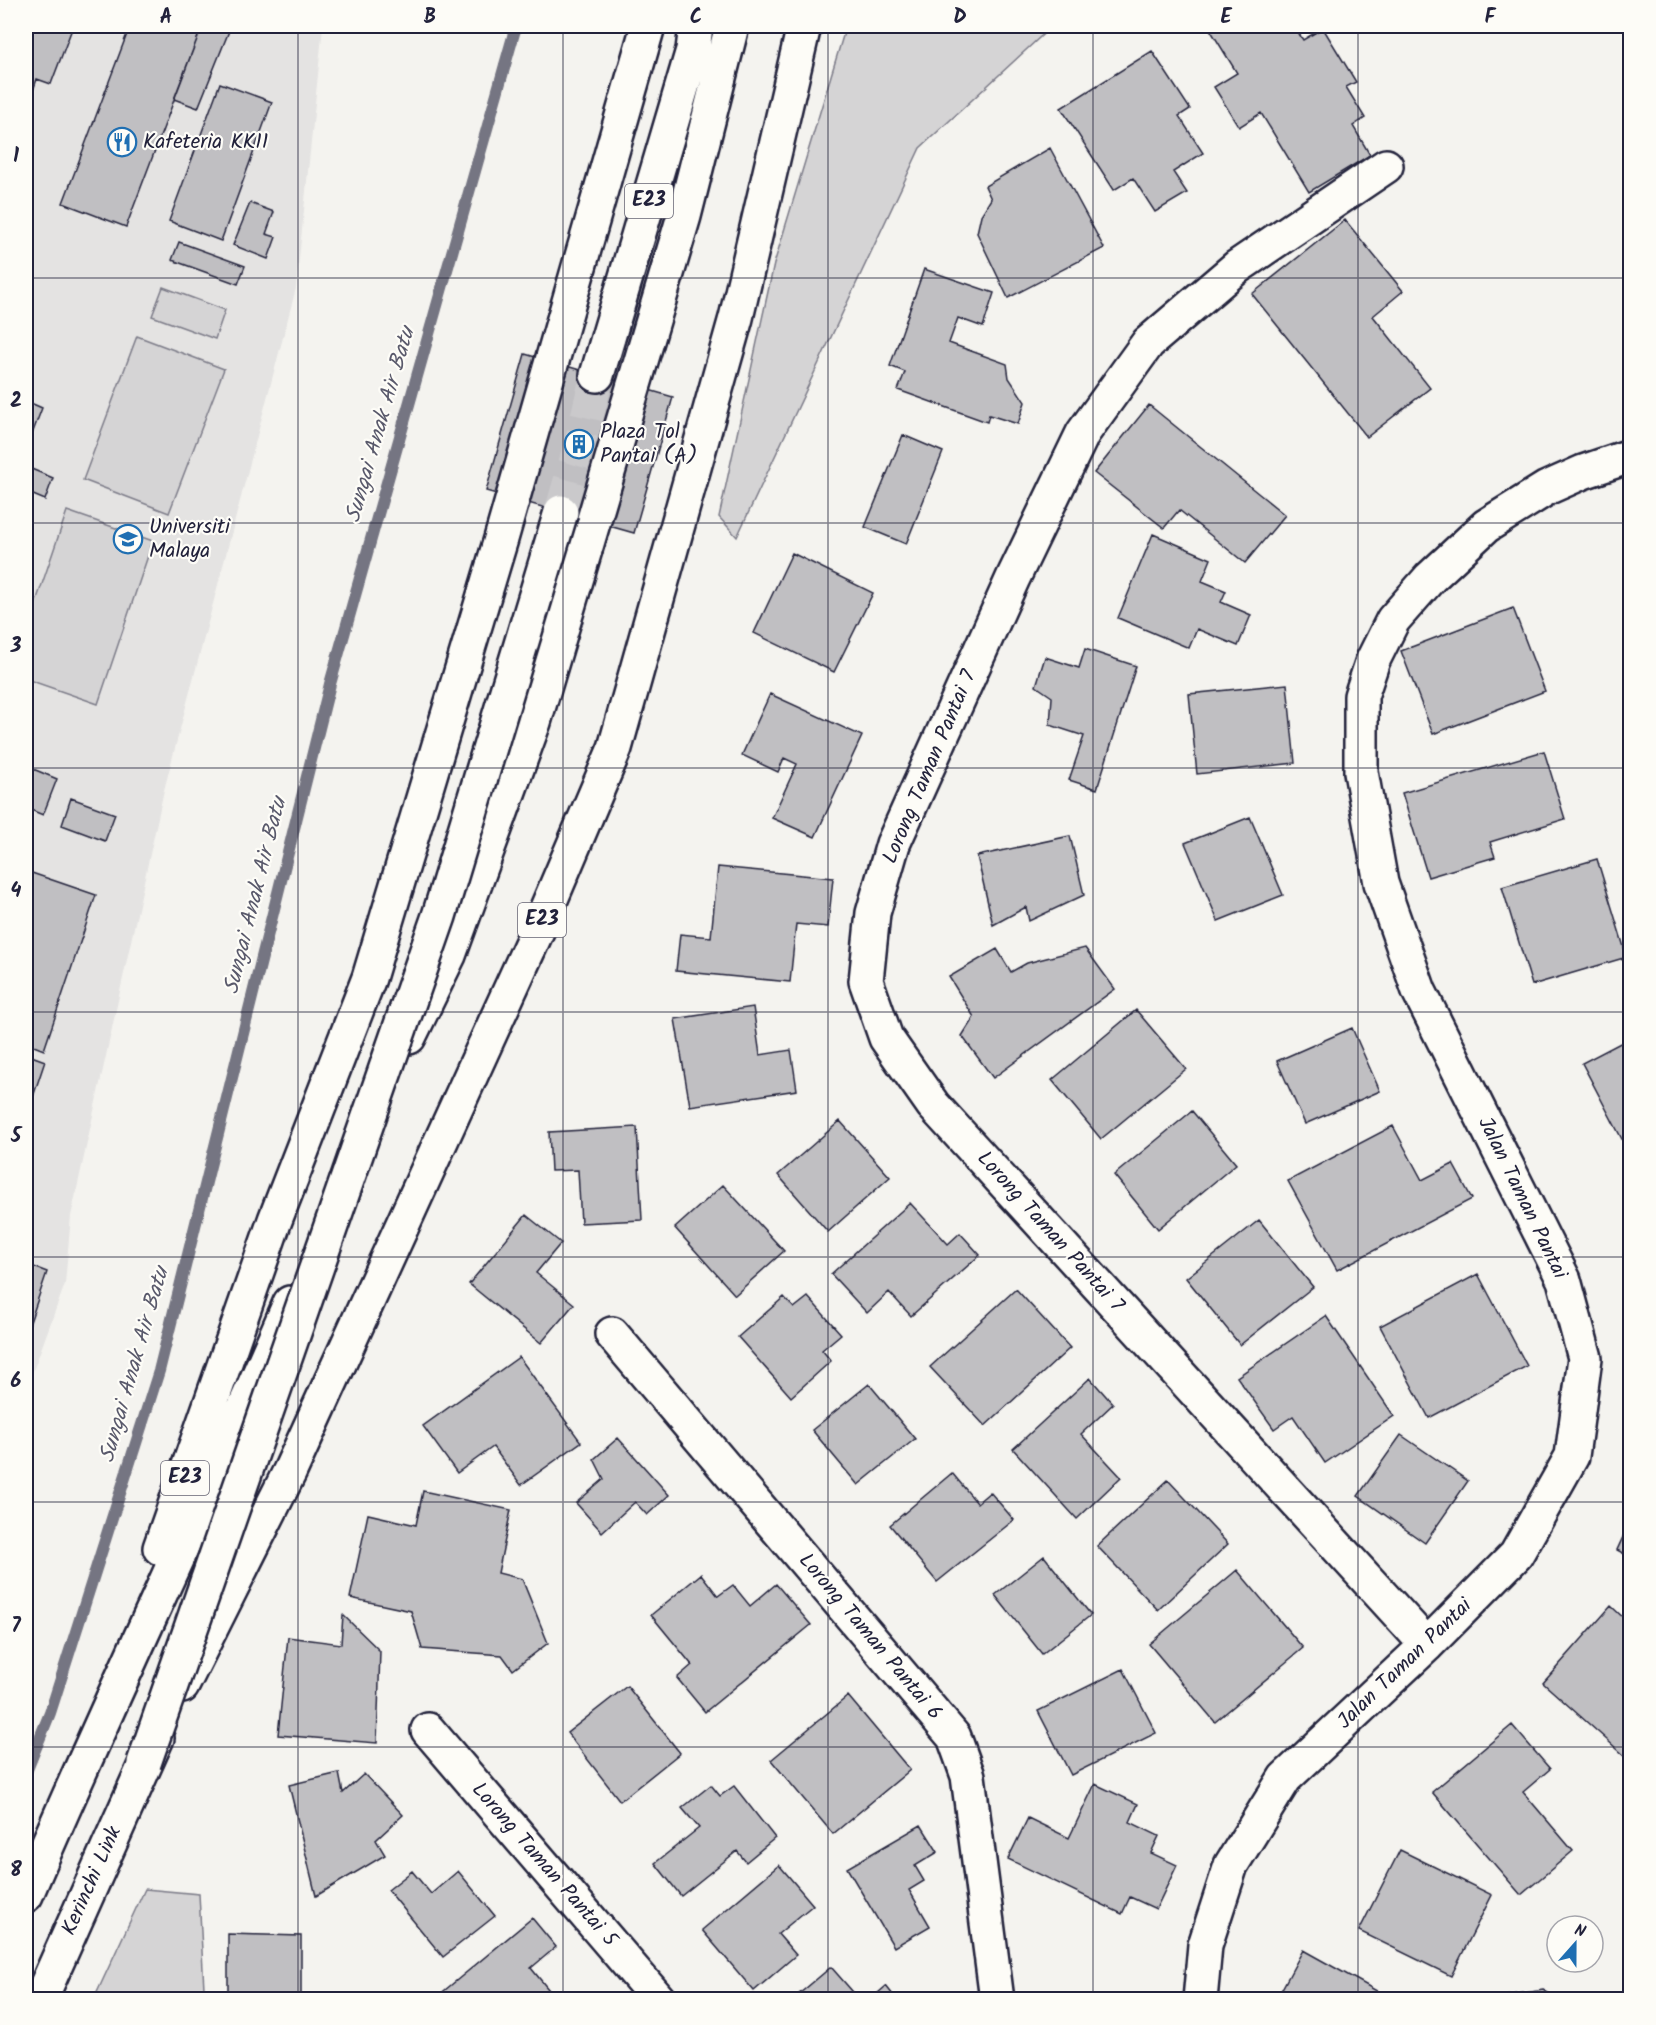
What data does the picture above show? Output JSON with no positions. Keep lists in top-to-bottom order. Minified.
{"streets":{"main road":["E23","Lorong Taman Pantai 7","Jalan Taman Pantai","Lorong Taman Pantai 6","Lorong Taman Pantai 5","Kerinchi Link"]},"crossings":[["E23","Kerinchi Link"],["Lorong Taman Pantai 7","Jalan Taman Pantai"]],"water":["Sungai Anak Air Batu"],"places":{"restaurant":["Kafeteria KK11"],"building":["Plaza Tol Pantai (A)"],"school or university":["Universiti Malaya"]},"north":"top","grid":{"columns":["A","B","C","D","E","F"],"rows":["1","2","3","4","5","6","7","8"]}}
